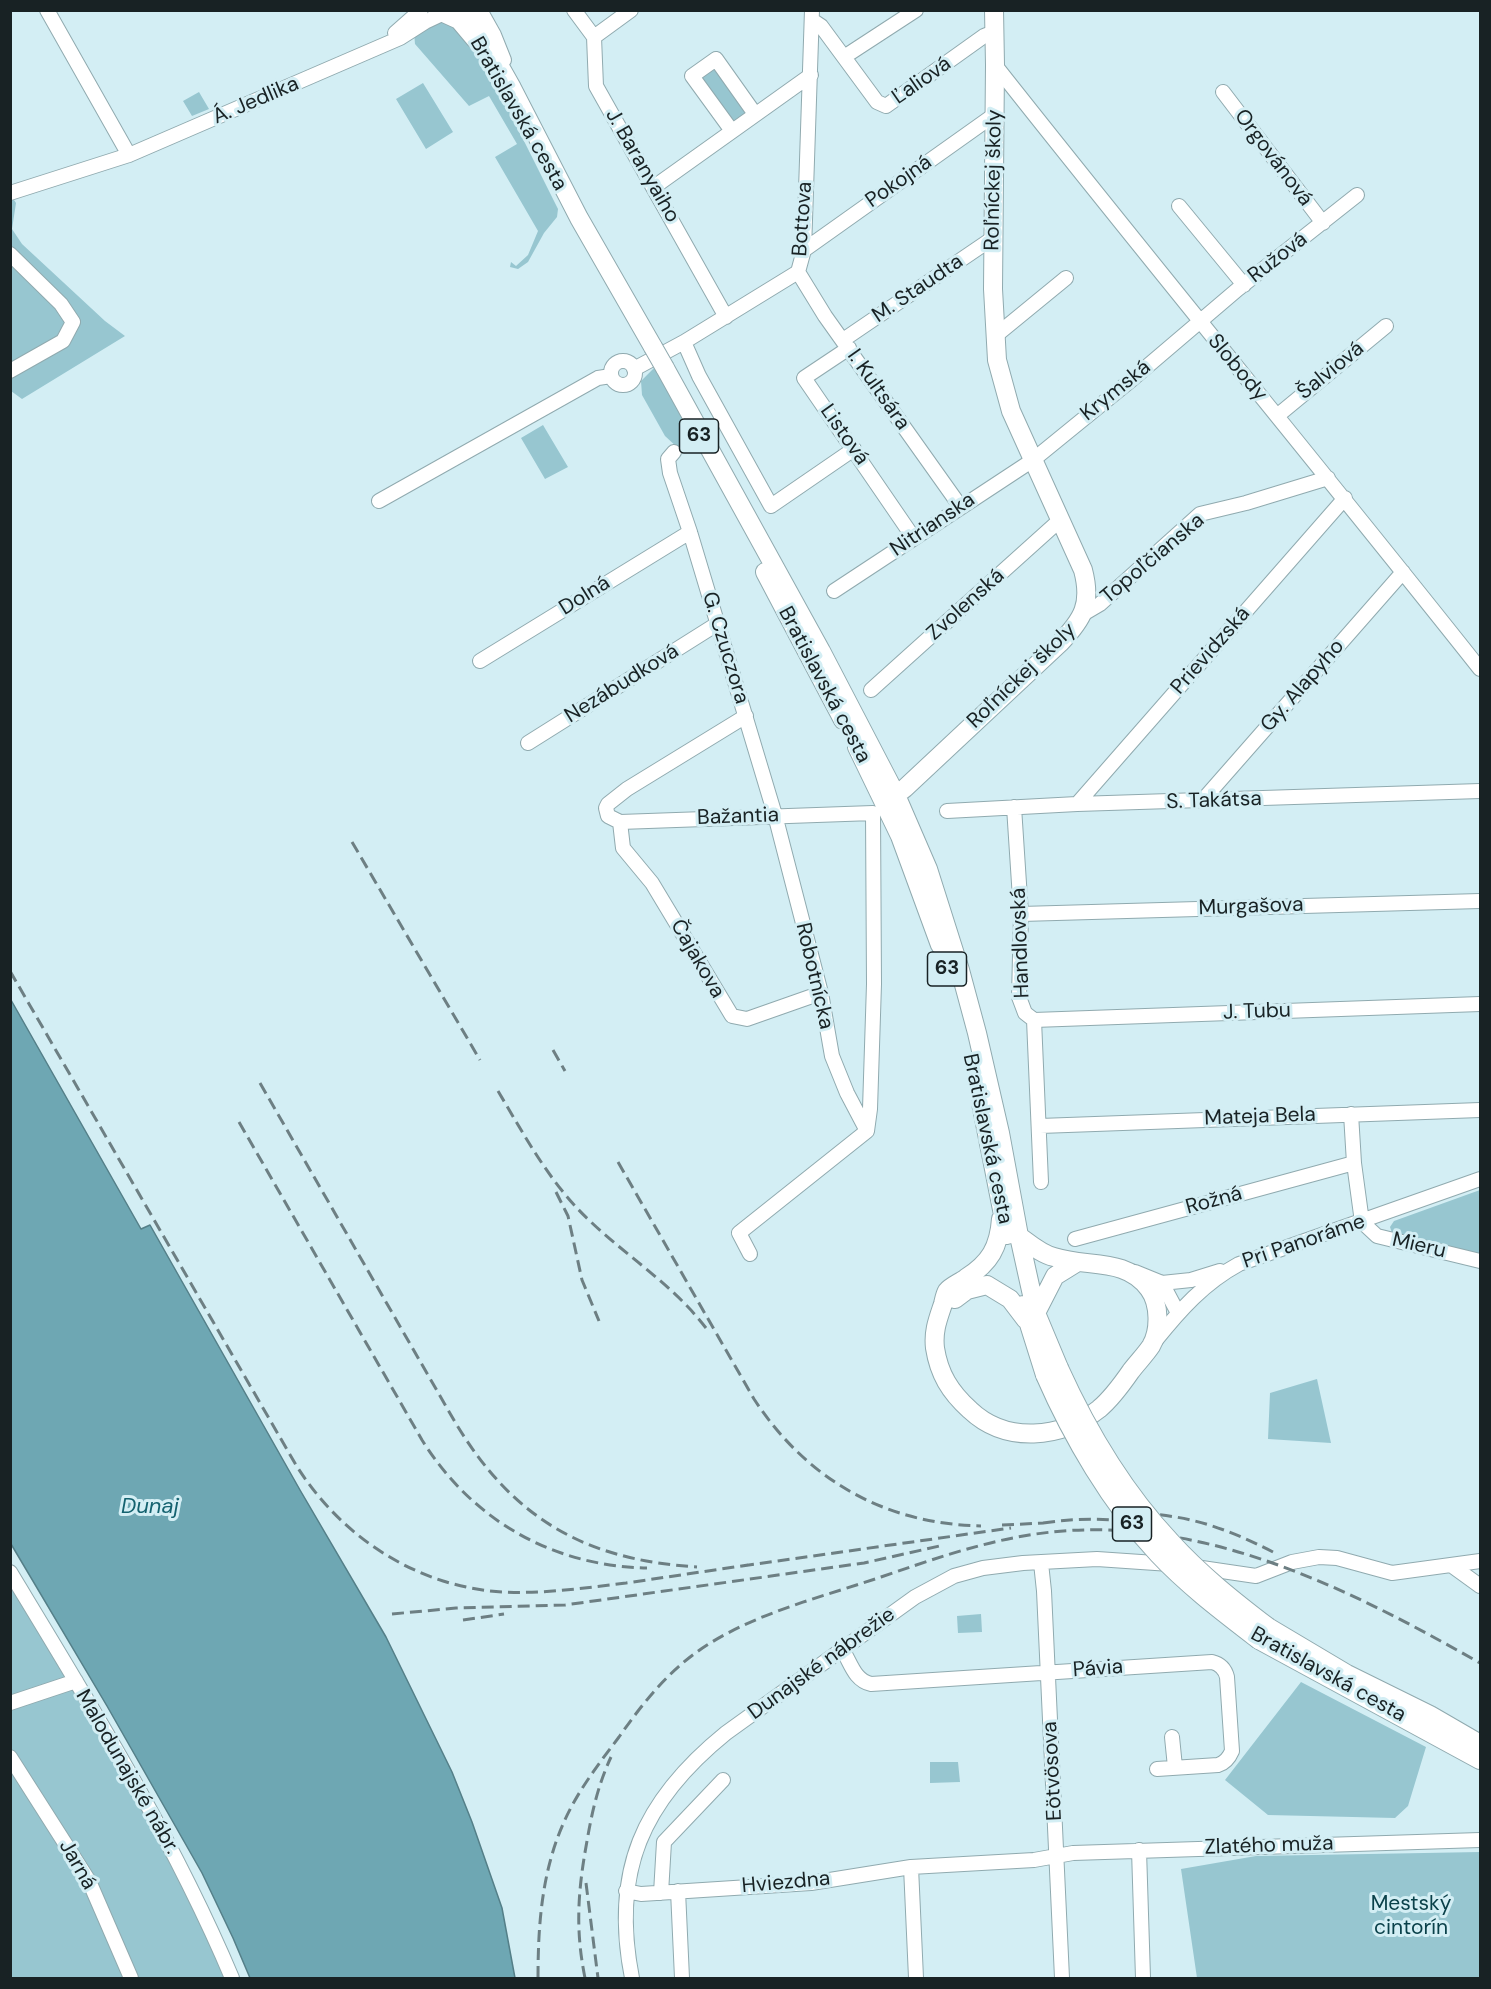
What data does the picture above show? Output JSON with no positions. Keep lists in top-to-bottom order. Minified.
{"streets":{"main road":["Bratislavská cesta","Roľníckej školy","63"],"street":["Ľaliová","Á. Jedlika","Orgovánová","J. Baranyaiho","Pokojná","Bottova","Ružová","M. Staudta","Slobody","Šalviová","I. Kultsára","Krymská","Listová","Nitrianska","Topoľčianska","Dolná","Zvolenská","G. Czuczora","Prievidzská","Nezábudková","Gy. Alapyho","S. Takátsa","Bažantia","Murgašova","Handlovská","Čajakova","Robotnícka","J. Tubu","Mateja Bela","Rožná","Pri Panoráme","Mieru","Dunajské nábrežie","Pávia","Eötvösova","Malodunajské nábr.","Zlatého muža","Jarná","Hviezdna"]},"crossings":[["Ľaliová","Roľníckej školy"],["Ľaliová","Bottova"],["Á. Jedlika","Bratislavská cesta"],["Bratislavská cesta","Roľníckej školy"],["Bratislavská cesta","Bažantia"],["Orgovánová","Ružová"],["J. Baranyaiho","Bottova"],["Roľníckej školy","Pokojná"],["Roľníckej školy","M. Staudta"],["Roľníckej školy","Slobody"],["Roľníckej školy","Krymská"],["Roľníckej školy","Nitrianska"],["Roľníckej školy","Topoľčianska"],["Roľníckej školy","Zvolenská"],["Roľníckej školy","Bažantia"],["Pokojná","Bottova"],["Bottova","I. Kultsára"],["Ružová","Slobody"],["Ružová","Krymská"],["M. Staudta","I. Kultsára"],["M. Staudta","Listová"],["Slobody","Šalviová"],["Slobody","Krymská"],["Slobody","Topoľčianska"],["Slobody","Prievidzská"],["Slobody","Gy. Alapyho"],["I. Kultsára","Listová"],["I. Kultsára","Nitrianska"],["Krymská","Nitrianska"],["Listová","Nitrianska"],["Dolná","G. Czuczora"],["G. Czuczora","Nezábudková"],["G. Czuczora","Bažantia"],["G. Czuczora","Robotnícka"],["Prievidzská","S. Takátsa"],["Gy. Alapyho","S. Takátsa"],["S. Takátsa","Handlovská"],["Bažantia","Čajakova"],["Bažantia","Robotnícka"],["Murgašova","Handlovská"],["Handlovská","J. Tubu"],["Handlovská","Mateja Bela"],["Čajakova","Robotnícka"],["Pri Panoráme","Mieru"],["Dunajské nábrežie","Pávia"],["Dunajské nábrežie","Eötvösova"],["Dunajské nábrežie","Hviezdna"],["Pávia","Eötvösova"],["Eötvösova","Zlatého muža"],["Eötvösova","Hviezdna"],["Zlatého muža","Hviezdna"]],"water":["Dunaj"],"parks":["Mestský cintorín"]}
